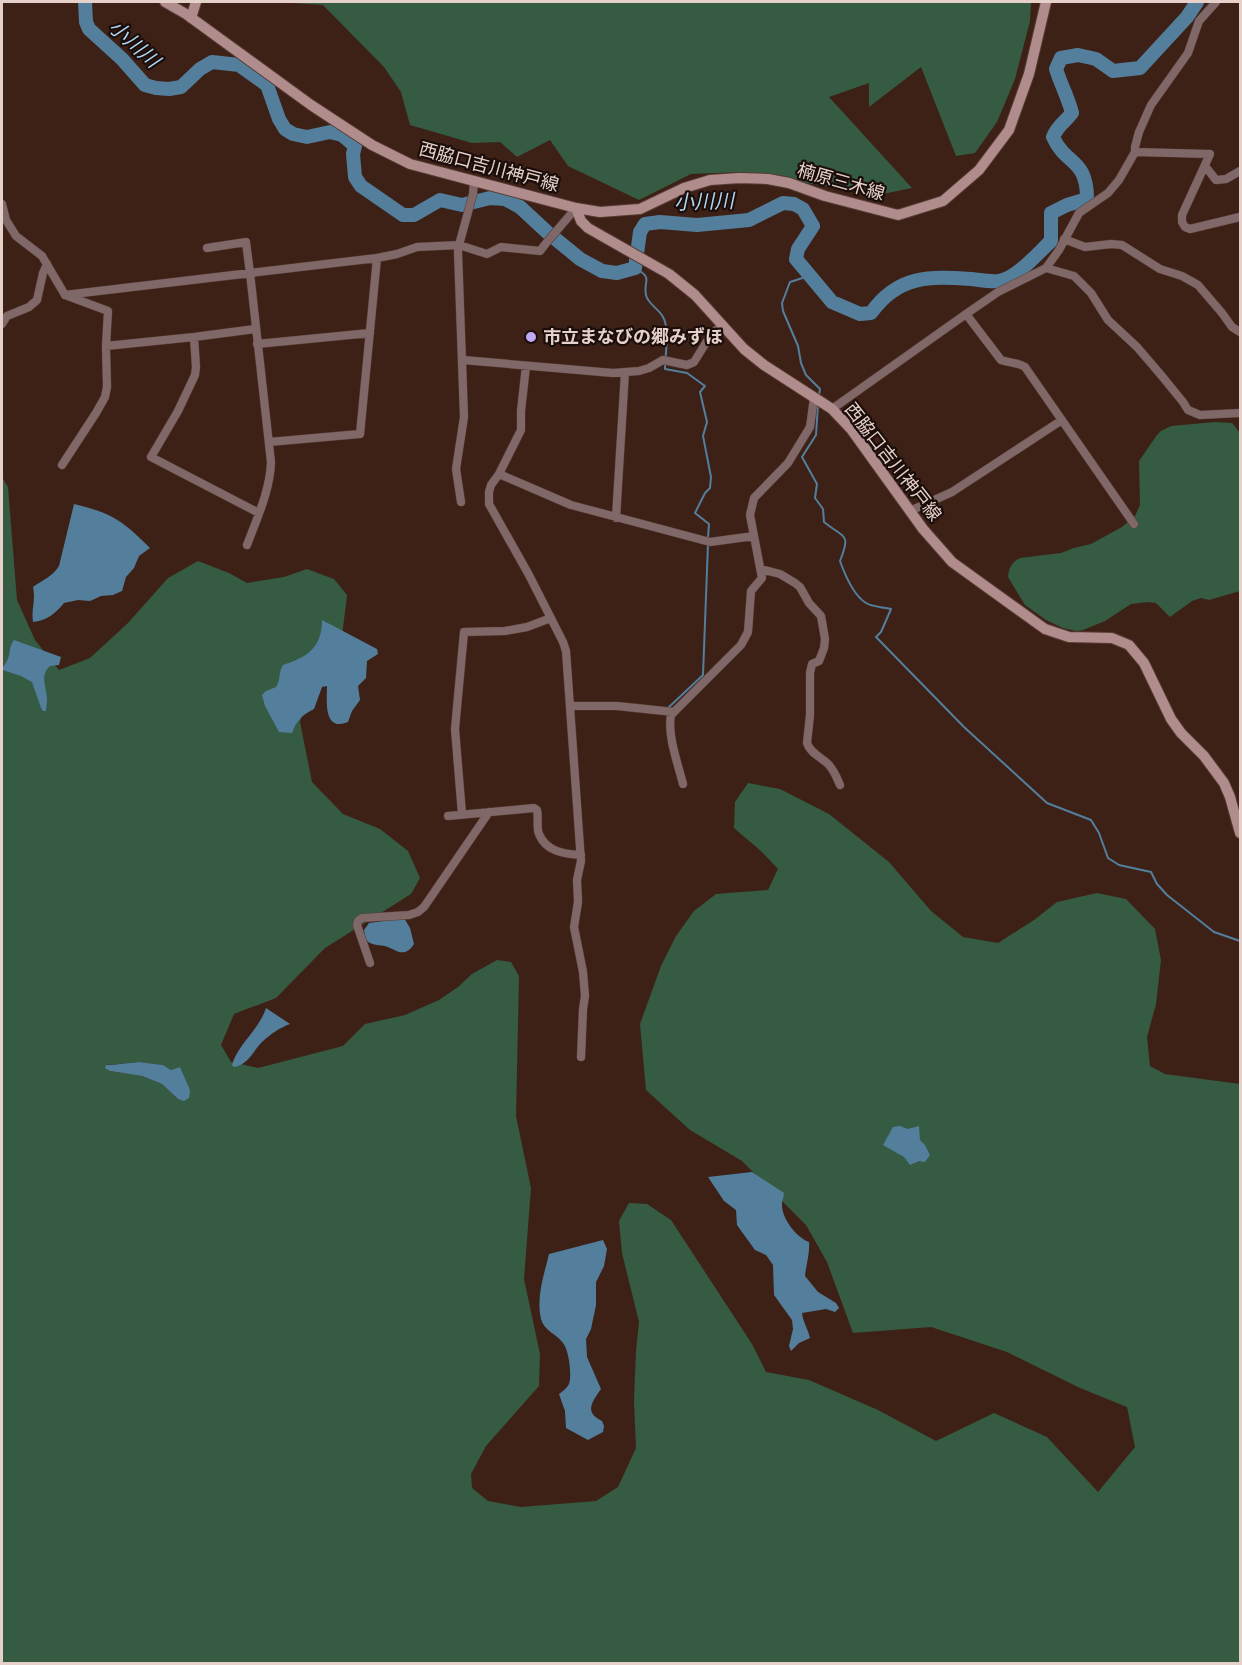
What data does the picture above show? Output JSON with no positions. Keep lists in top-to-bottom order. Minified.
{"streets":{"main road":["西脇口吉川神戸線","楠原三木線"]},"crossings":[["西脇口吉川神戸線","楠原三木線"]],"water":["小川川"],"places":["市立まなびの郷みずほ"]}
